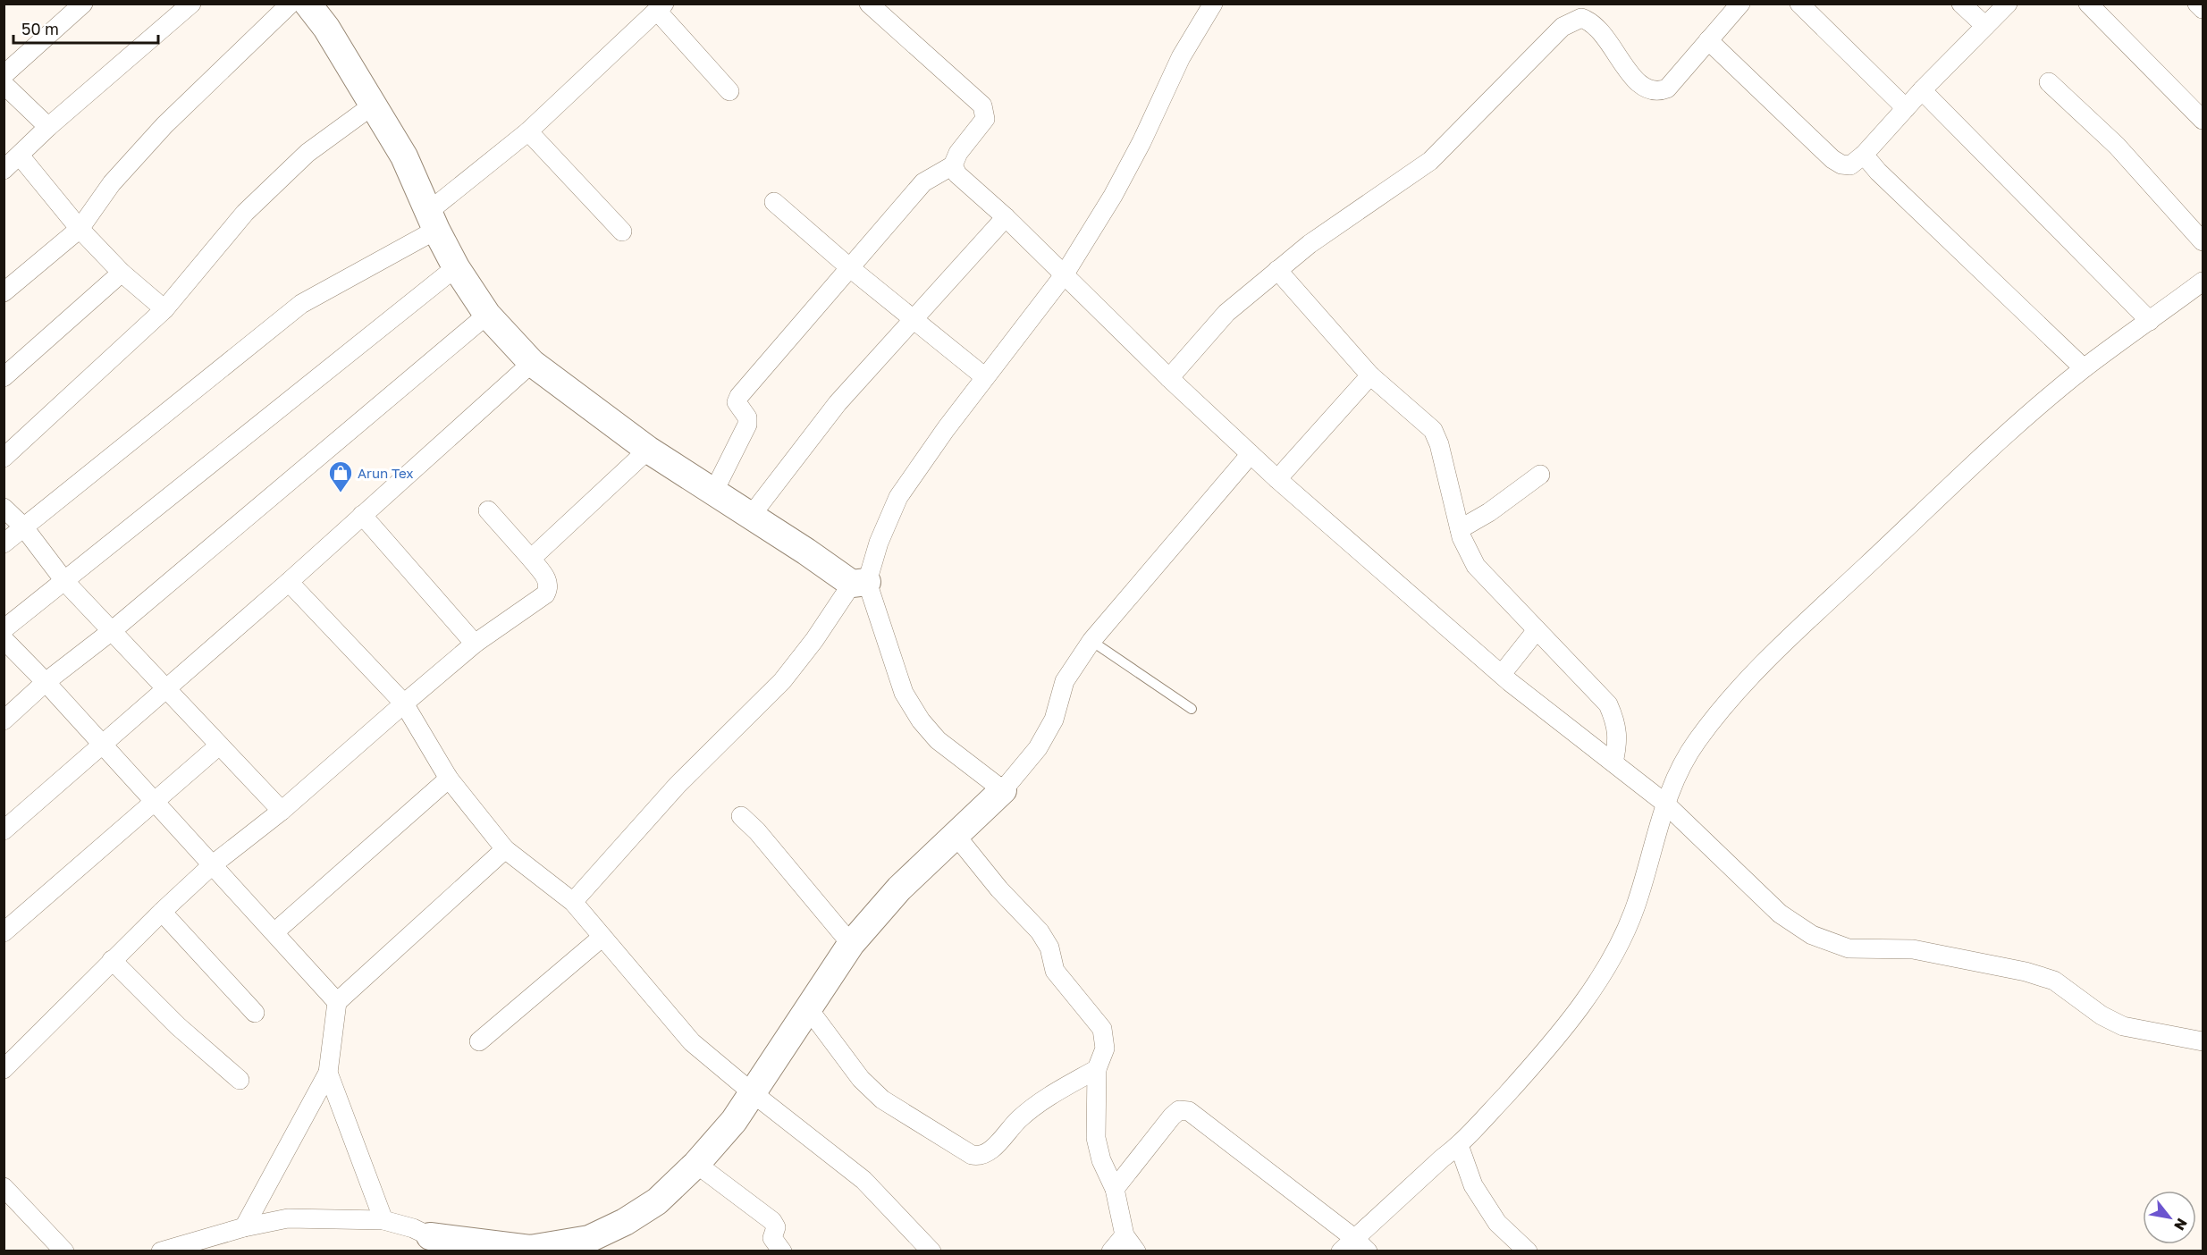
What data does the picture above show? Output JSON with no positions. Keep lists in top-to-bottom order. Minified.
{"places":{"shop":["Arun Tex"]},"scale_bar":"50 m","north":"bottom right"}
